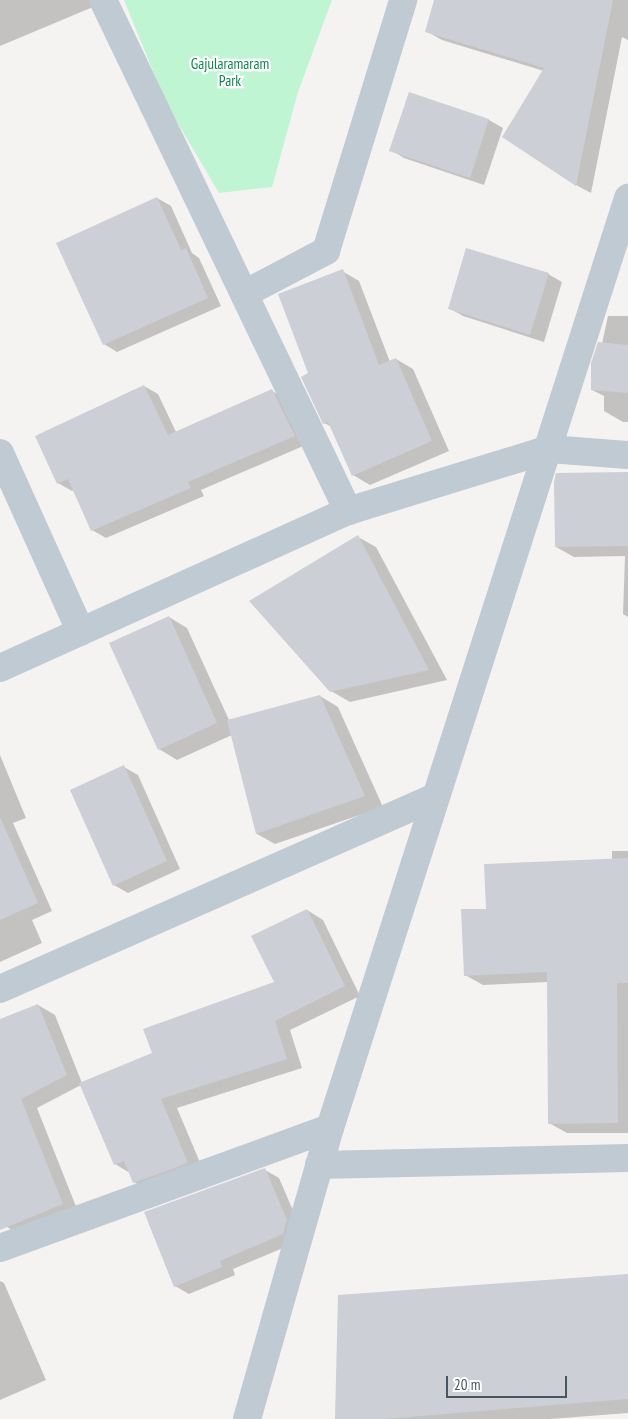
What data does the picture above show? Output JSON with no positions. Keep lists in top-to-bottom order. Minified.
{"parks":["Gajularamaram Park"],"scale_bar":"20 m"}
